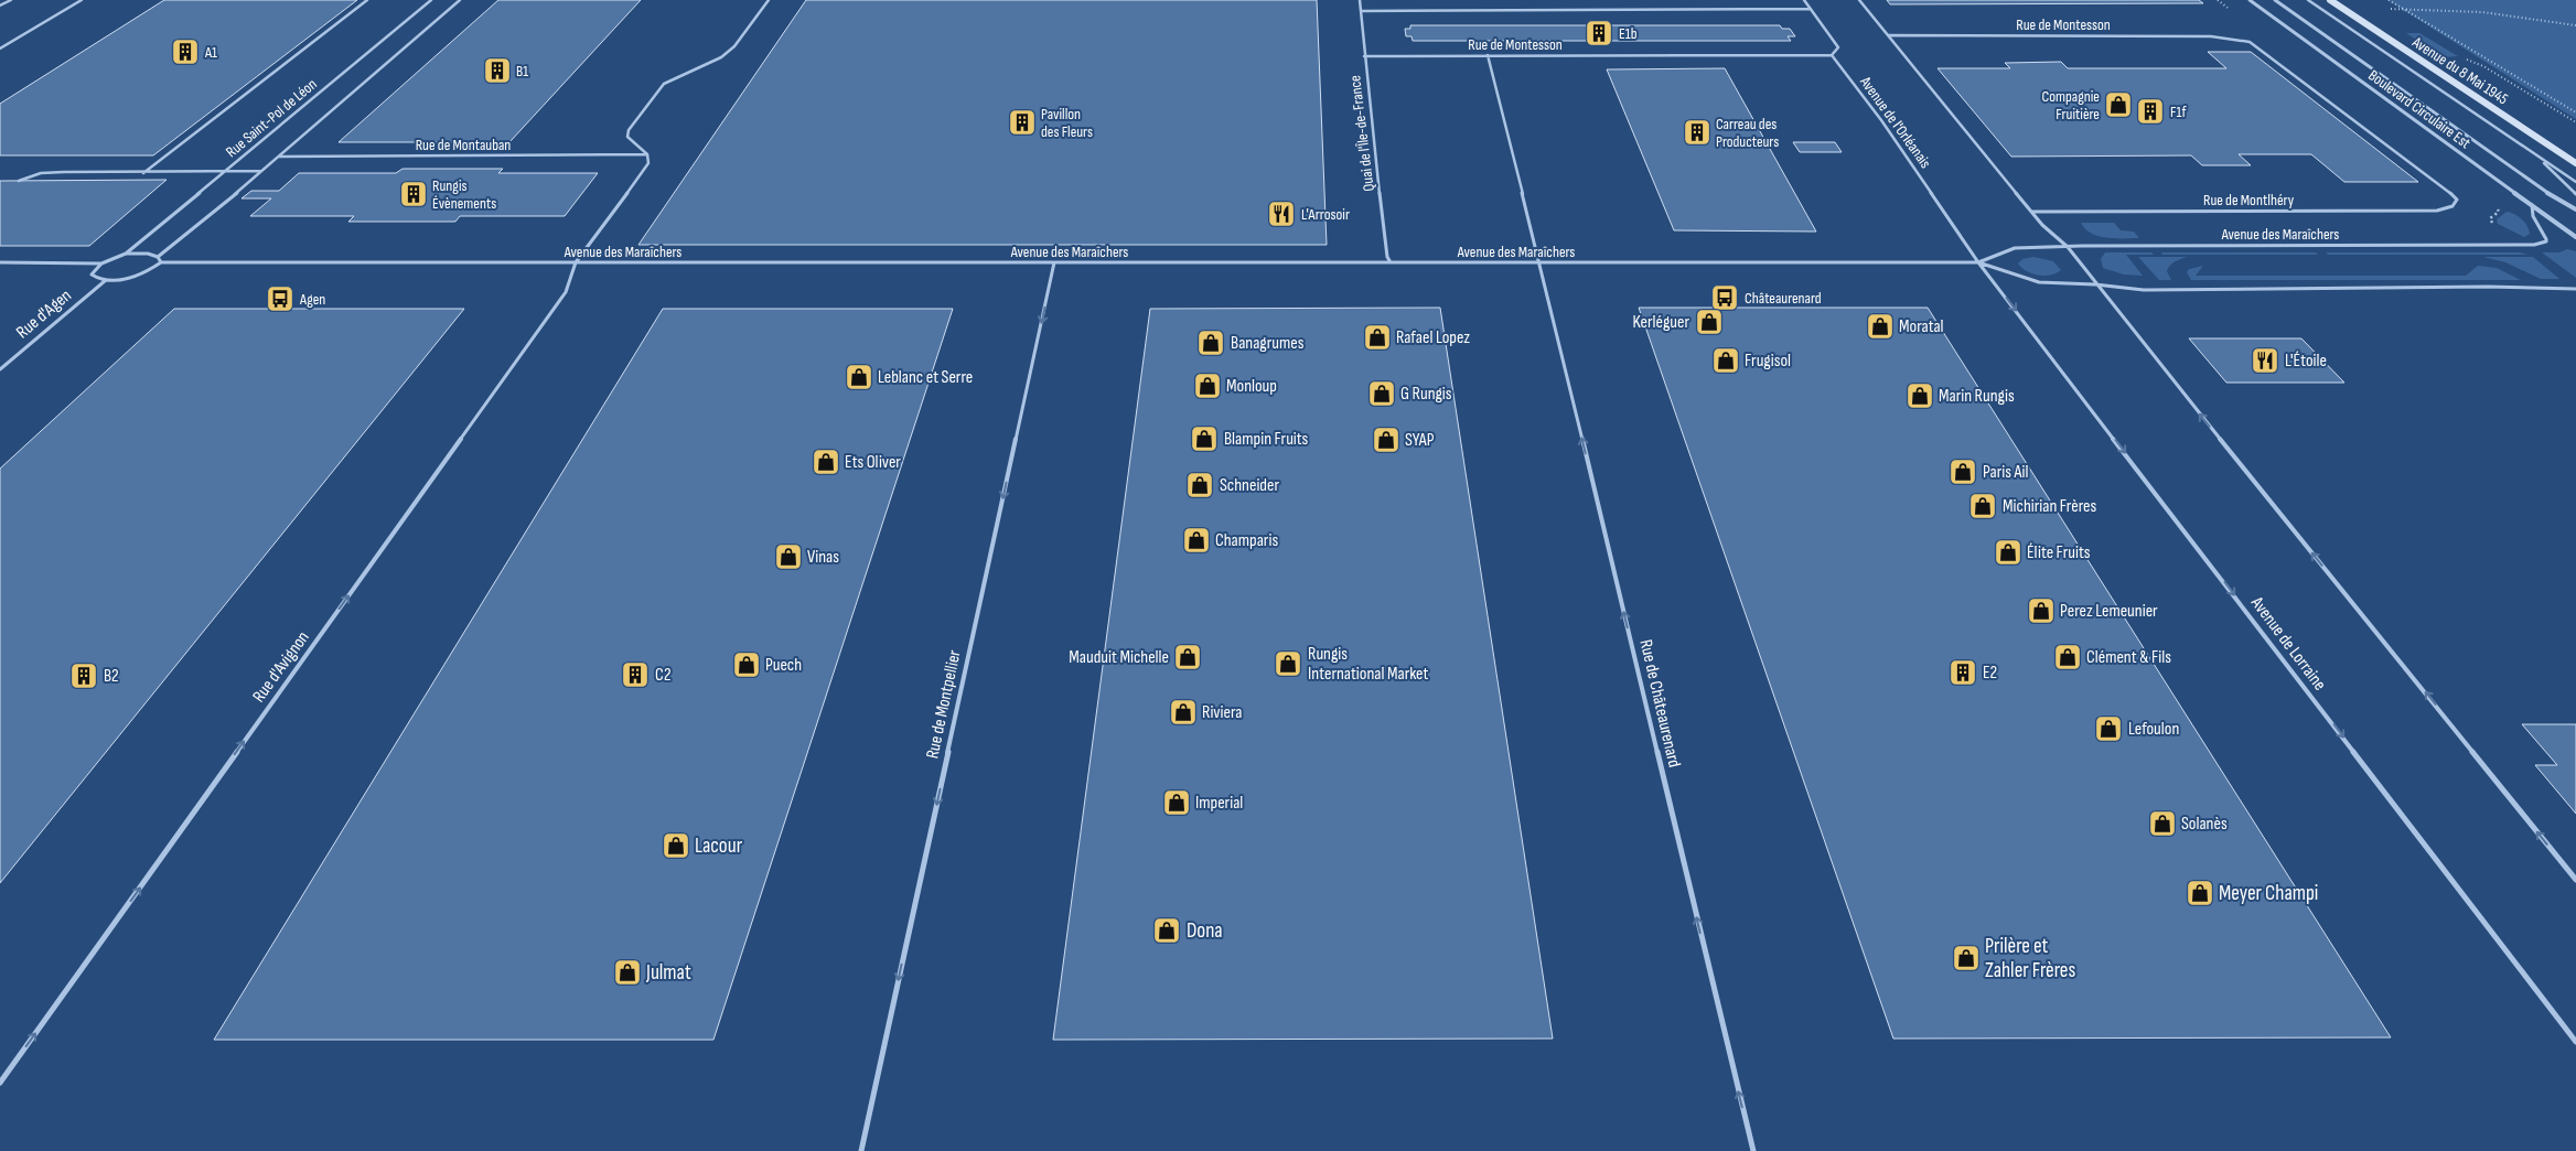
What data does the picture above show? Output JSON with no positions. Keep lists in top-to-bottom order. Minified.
{"streets":{"main road":["Avenue du 8 Mai 1945"],"street":["Boulevard Circulaire Est"],"lane":["Rue de Montesson","Rue Saint-Pol de Léon","Avenue de l'Orléanais","Quai de l'Île-de-France","Rue de Montauban","Rue de Montlhéry","Avenue des Maraîchers","Rue d'Agen","Avenue de Lorraine","Rue d'Avignon","Rue de Châteaurenard","Rue de Montpellier"]},"crossings":[["Rue de Montesson","Avenue de l'Orléanais"],["Rue de Montesson","Quai de l'Île-de-France"],["Rue de Montesson","Rue de Montlhéry"],["Rue de Montesson","Rue de Châteaurenard"],["Boulevard Circulaire Est","Avenue des Maraîchers"],["Rue Saint-Pol de Léon","Rue de Montauban"],["Avenue de l'Orléanais","Avenue des Maraîchers"],["Avenue de l'Orléanais","Avenue de Lorraine"],["Quai de l'Île-de-France","Avenue des Maraîchers"],["Rue de Montauban","Rue d'Avignon"],["Avenue des Maraîchers","Avenue de Lorraine"],["Avenue des Maraîchers","Rue d'Avignon"],["Avenue des Maraîchers","Rue de Châteaurenard"],["Avenue des Maraîchers","Rue de Montpellier"]],"one_way":["Avenue de Lorraine","Rue d'Avignon","Rue de Châteaurenard","Rue de Montpellier"],"places":{"building":["E1b","A1","B1","F1f","Pavillon des Fleurs","Carreau des Producteurs","Rungis Évènements","E2","C2","B2"],"shop":["Compagnie Fruitière","Kerléguer","Moratal","Rafael Lopez","Banagrumes","Frugisol","Leblanc et Serre","Monloup","G Rungis","Marin Rungis","Blampin Fruits","SYAP","Ets Oliver","Paris Ail","Schneider","Michirian Frères","Champaris","Élite Fruits","Vinas","Perez Lemeunier","Mauduit Michelle","Clément & Fils","Rungis International Market","Puech","Riviera","Lefoulon","Imperial","Solanès","Lacour","Meyer Champi","Dona","Prilère et Zahler Frères","Julmat"],"restaurant":["L'Arrosoir","L'Étoile"],"bus stop":["Châteaurenard","Agen"]}}
